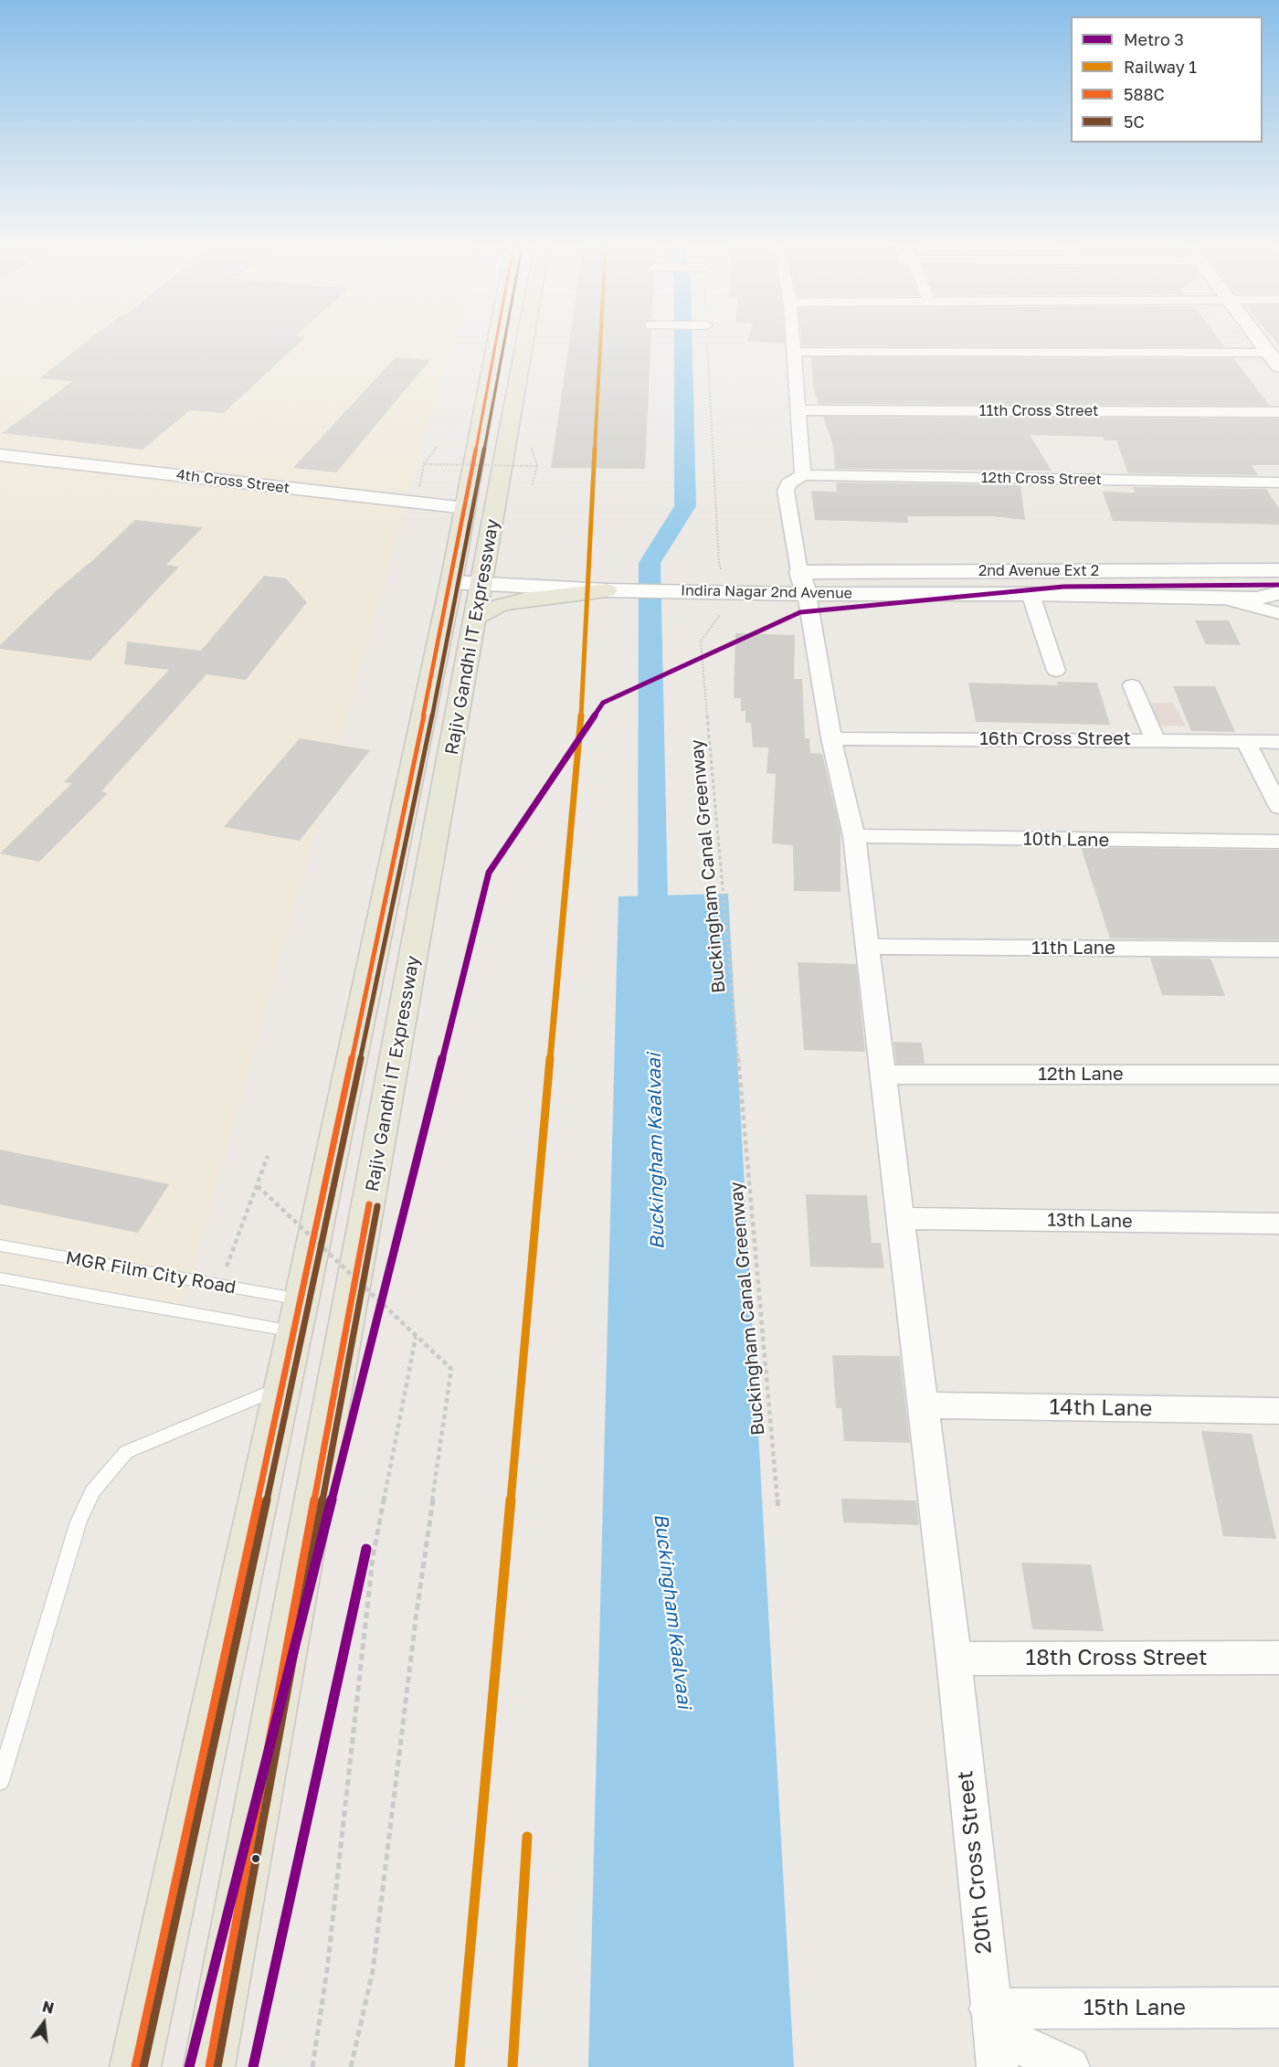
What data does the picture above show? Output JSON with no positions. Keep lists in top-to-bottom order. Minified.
{"streets":{"main road":["Rajiv Gandhi IT Expressway"],"street":["11th Cross Street","12th Cross Street","4th Cross Street","2nd Avenue Ext 2","Indira Nagar 2nd Avenue","16th Cross Street","10th Lane","11th Lane","12th Lane","13th Lane","14th Lane","18th Cross Street","20th Cross Street","15th Lane"],"lane":["MGR Film City Road"],"path":["Buckingham Canal Greenway"]},"crossings":[["4th Cross Street","Rajiv Gandhi IT Expressway"],["Indira Nagar 2nd Avenue","Rajiv Gandhi IT Expressway"],["Indira Nagar 2nd Avenue","Buckingham Canal Greenway"],["Indira Nagar 2nd Avenue","20th Cross Street"],["Rajiv Gandhi IT Expressway","MGR Film City Road"],["16th Cross Street","20th Cross Street"],["10th Lane","20th Cross Street"],["11th Lane","20th Cross Street"],["12th Lane","20th Cross Street"],["13th Lane","20th Cross Street"],["14th Lane","20th Cross Street"],["18th Cross Street","20th Cross Street"],["20th Cross Street","15th Lane"]],"water":["Buckingham Kaalvaai"],"lines":["rail line 1","transit line 588C","transit line 5C","metro line 3"],"legend":["Metro 3","Railway 1","588C","5C"],"north":"top"}
